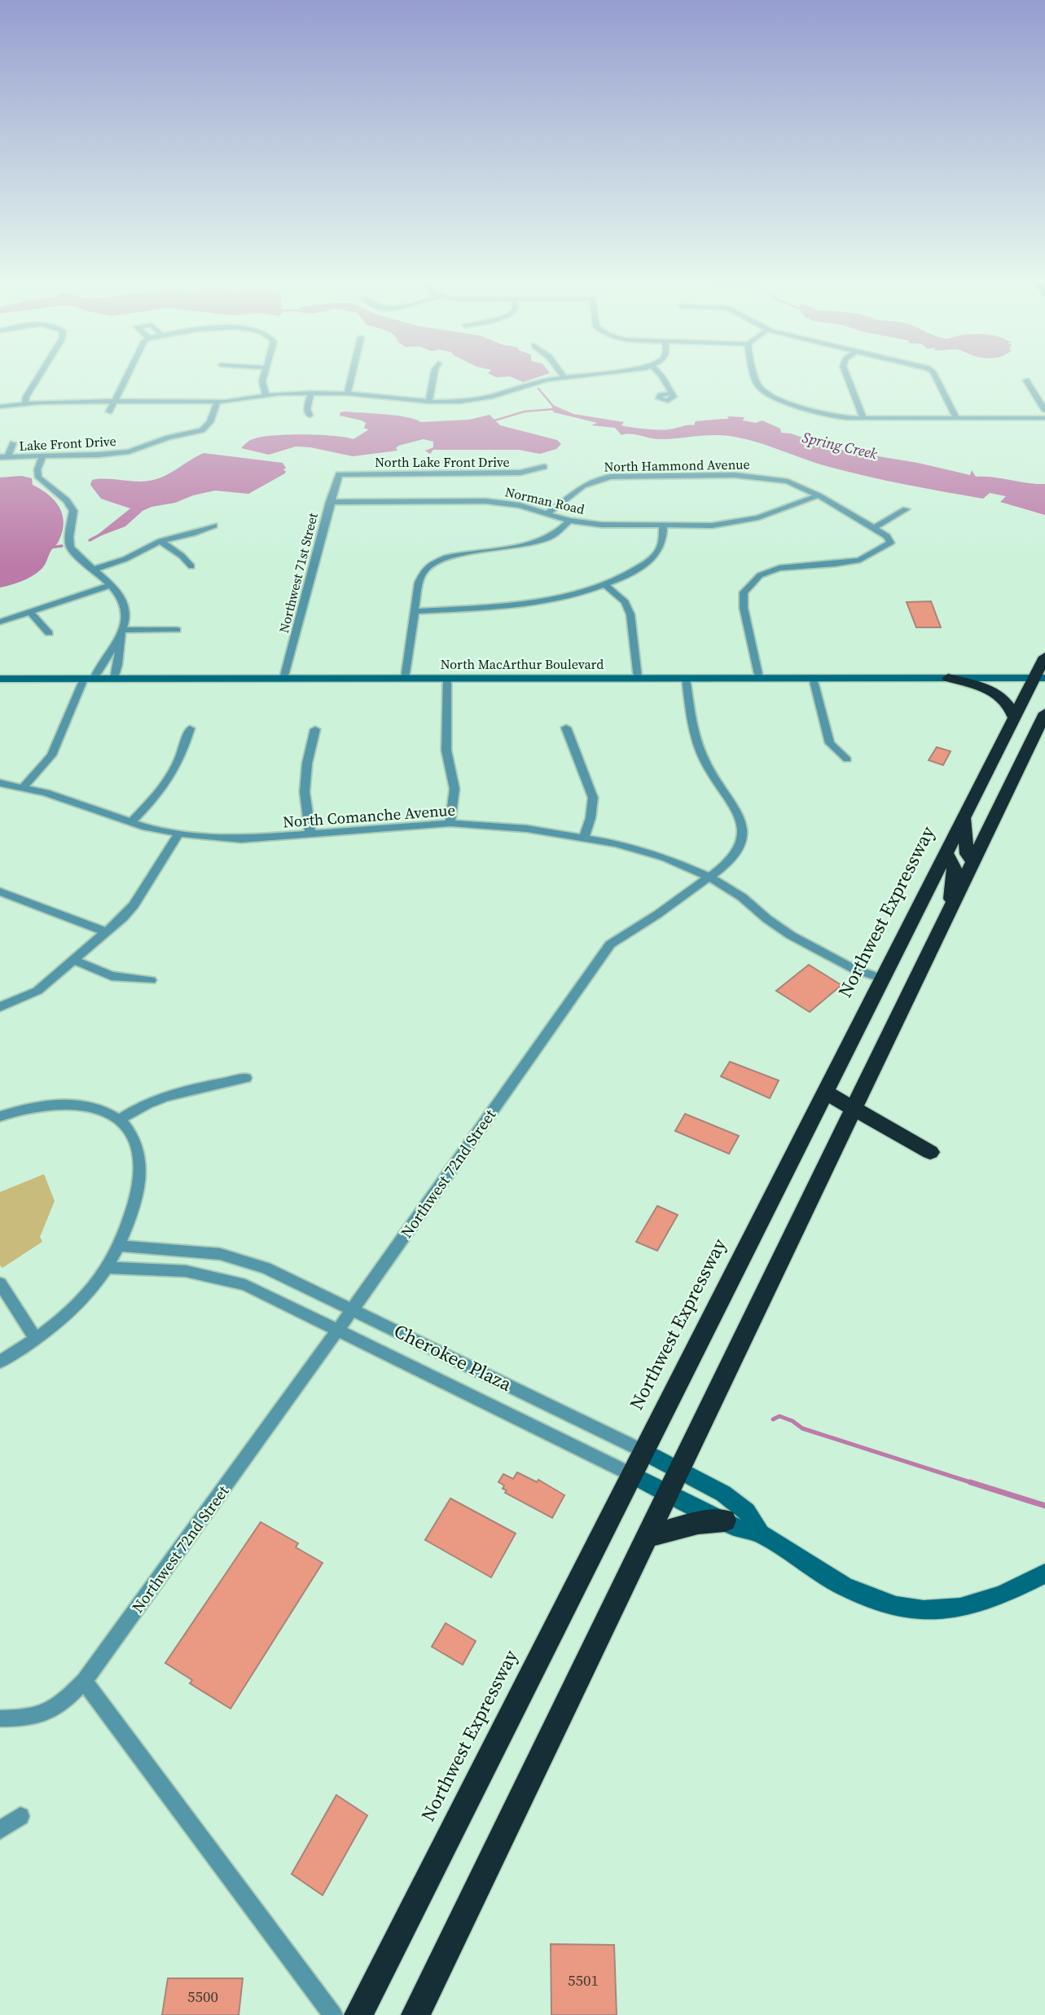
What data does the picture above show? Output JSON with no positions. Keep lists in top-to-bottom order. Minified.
{"streets":{"highway":["Northwest Expressway"],"main road":["North MacArthur Boulevard","Cherokee Plaza"],"street":["Lake Front Drive","North Lake Front Drive","North Hammond Avenue","Norman Road","Northwest 71st Street","North Comanche Avenue","Northwest 72nd Street"]},"crossings":[["North Lake Front Drive","Northwest 71st Street"],["North Hammond Avenue","Norman Road"],["Norman Road","Northwest 71st Street"],["Northwest 71st Street","North MacArthur Boulevard"],["North MacArthur Boulevard","Northwest Expressway"],["North MacArthur Boulevard","Northwest 72nd Street"],["North Comanche Avenue","Northwest Expressway"],["North Comanche Avenue","Northwest 72nd Street"],["Northwest Expressway","Cherokee Plaza"],["Northwest 72nd Street","Cherokee Plaza"]],"water":["Spring Creek"],"house_numbers":["5501","5500"]}
